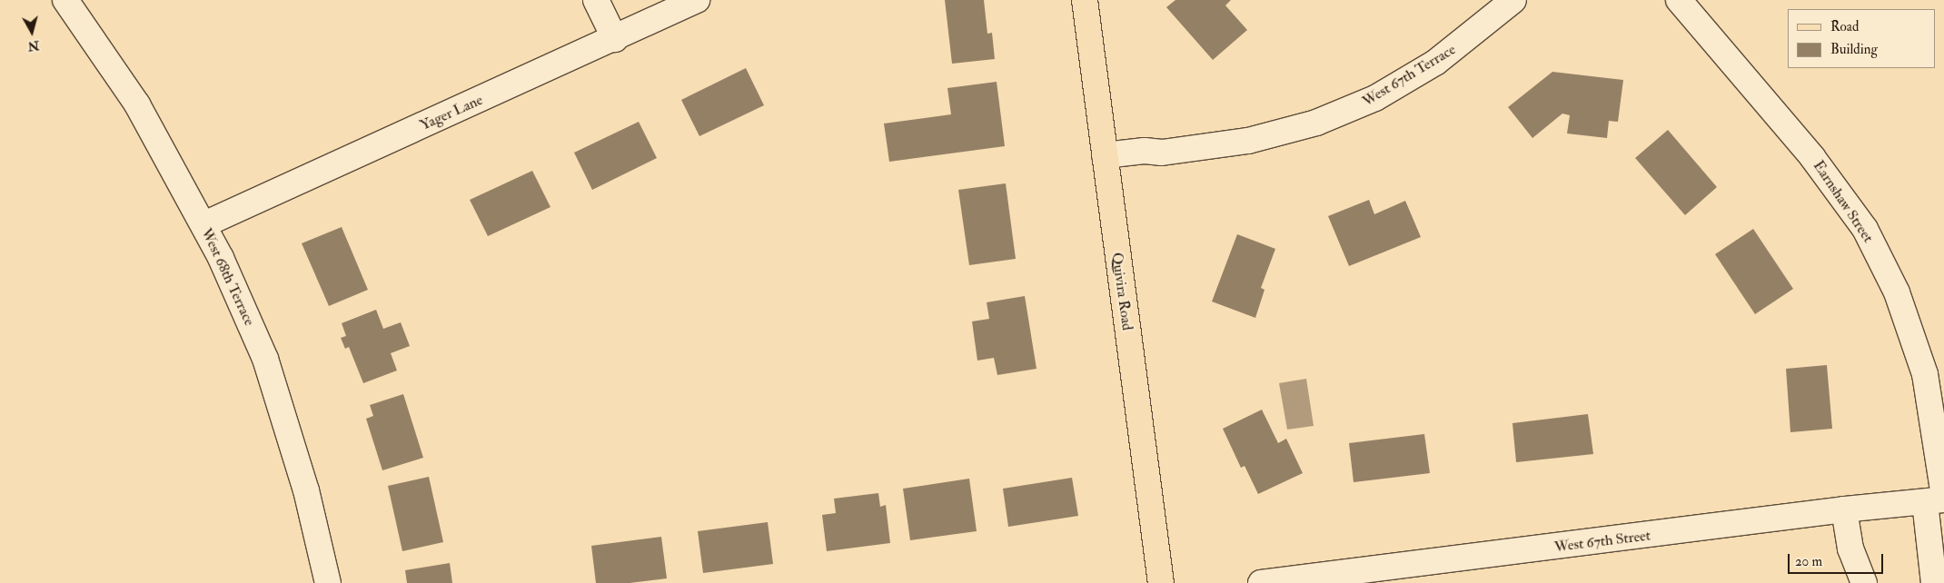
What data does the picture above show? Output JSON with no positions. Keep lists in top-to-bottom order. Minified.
{"streets":{"main road":["Quivira Road"],"street":["West 67th Terrace","Yager Lane","Earnshaw Street","West 68th Terrace","West 67th Street"]},"crossings":[["West 67th Terrace","Quivira Road"],["Yager Lane","West 68th Terrace"],["Earnshaw Street","West 67th Street"]],"legend":["Road","Building"],"scale_bar":"20 m","north":"bottom"}
